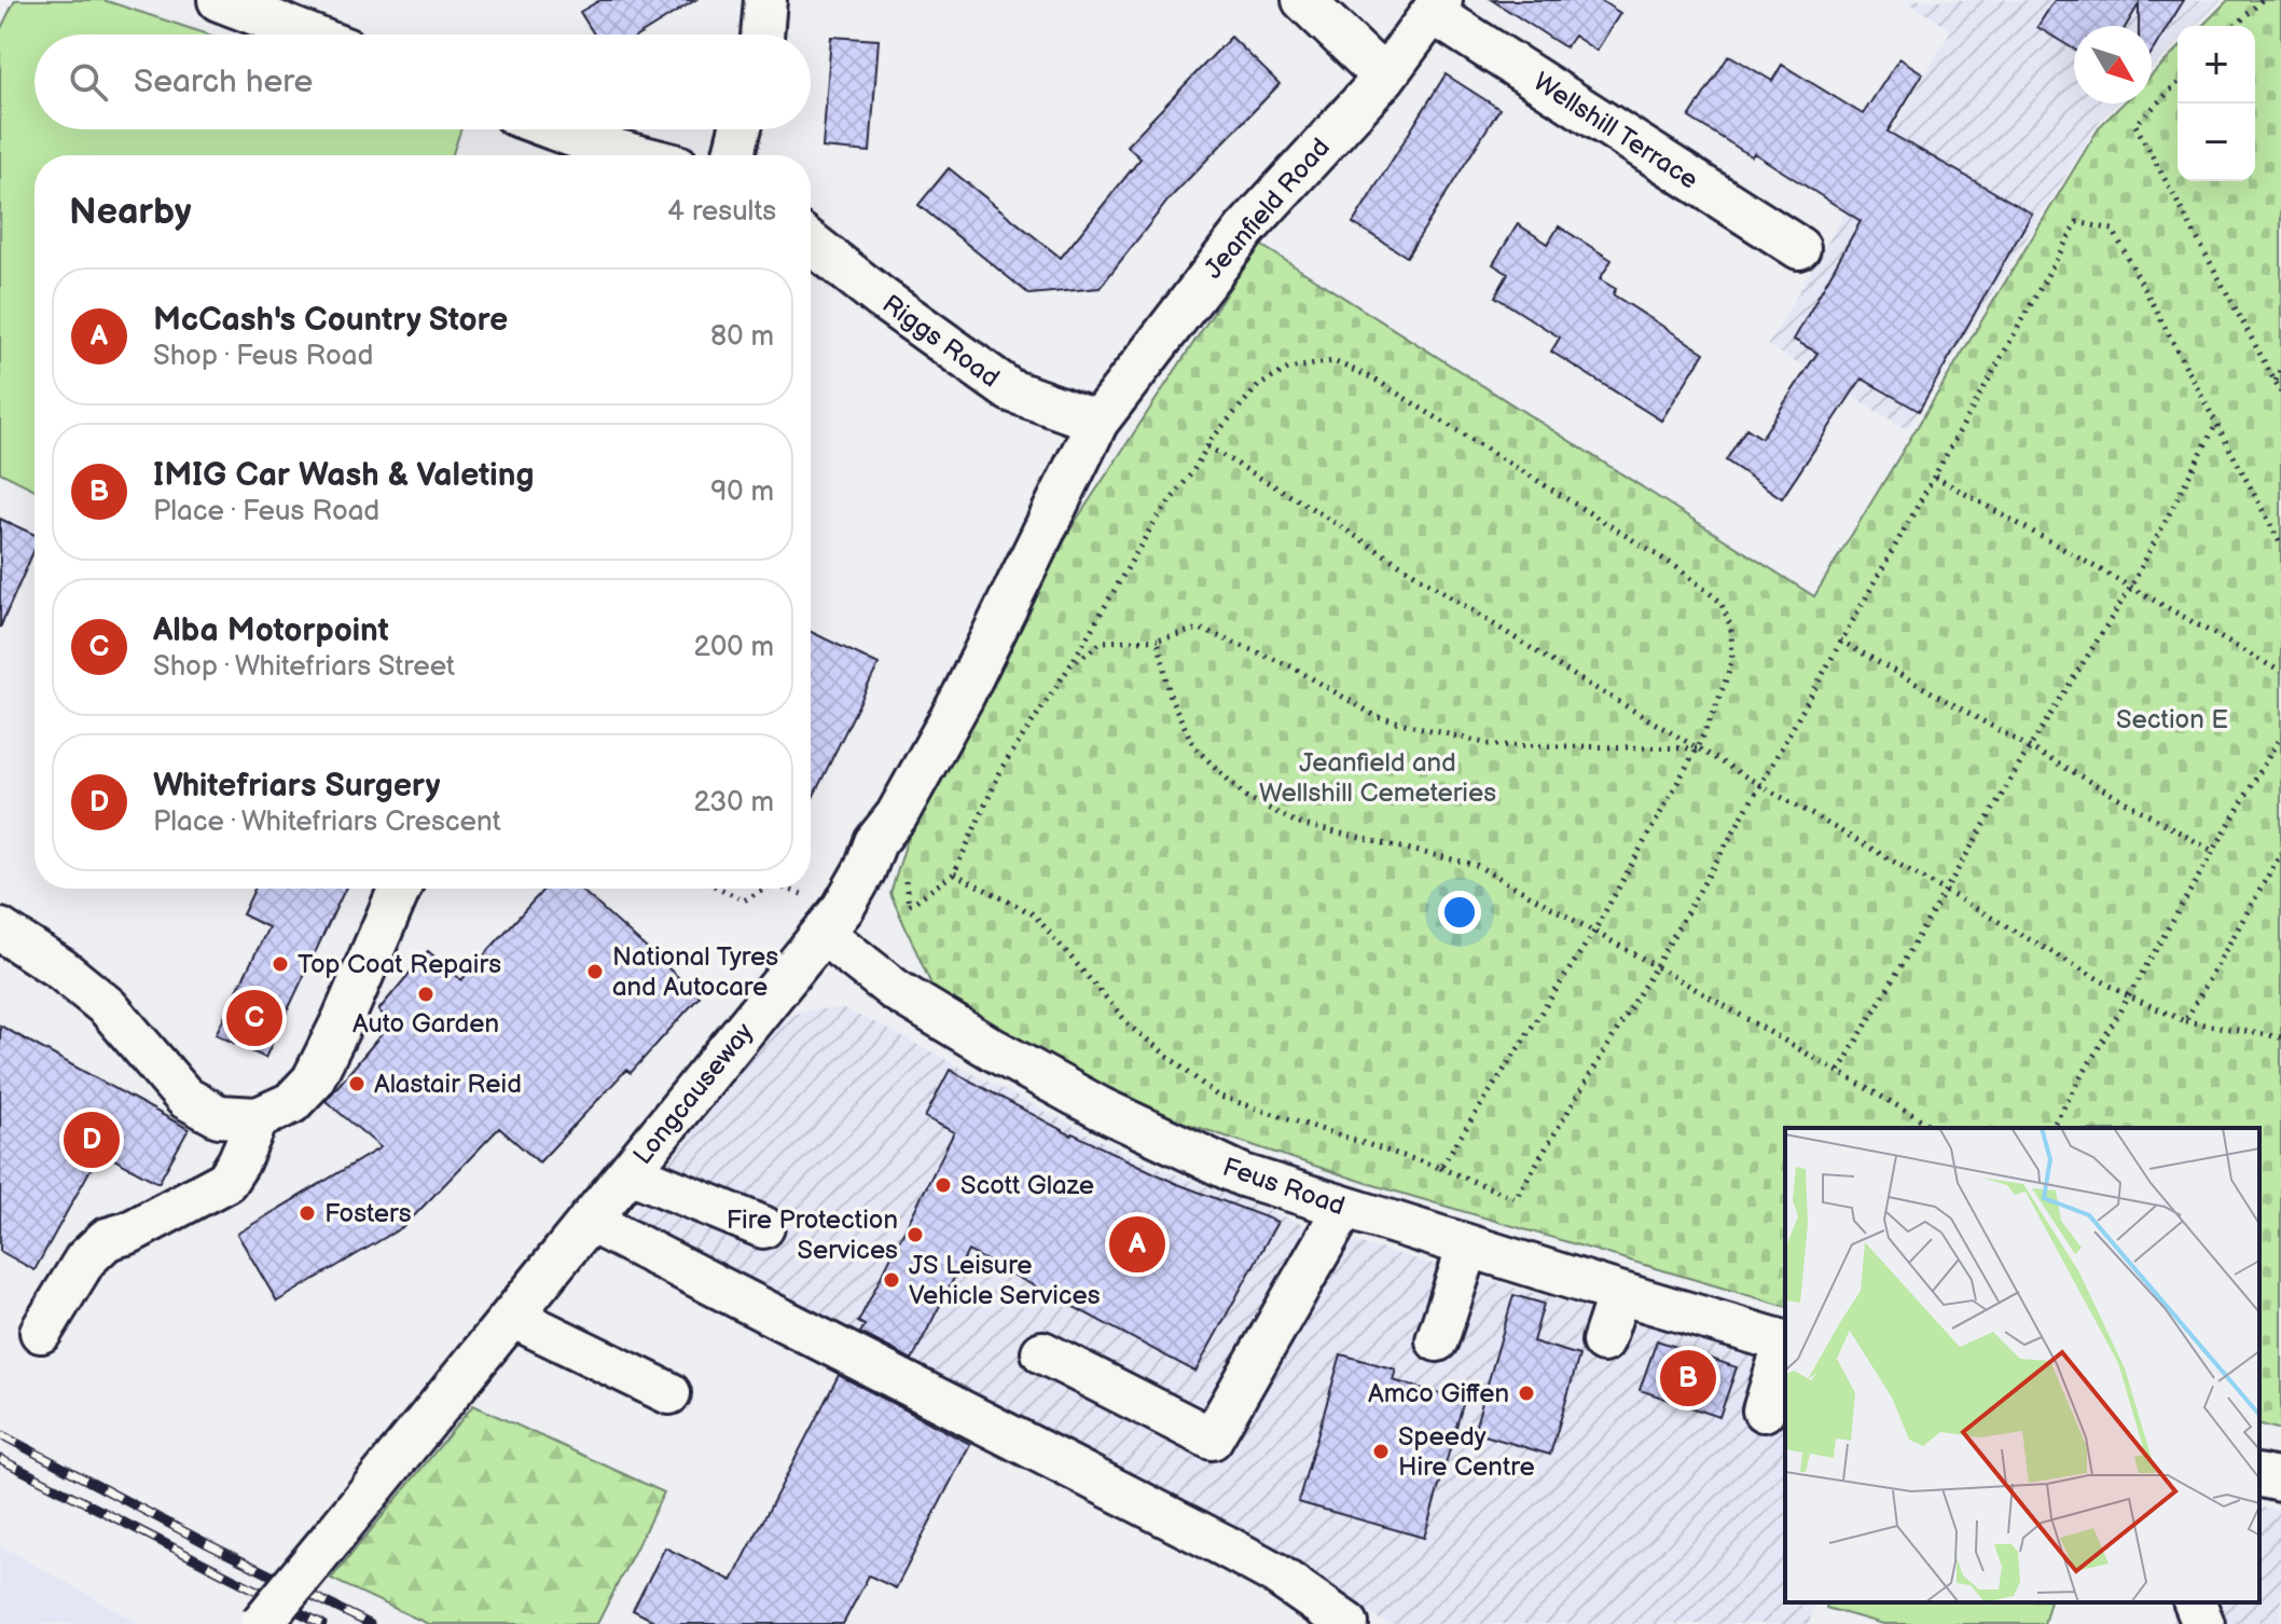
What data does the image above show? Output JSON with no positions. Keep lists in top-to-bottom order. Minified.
{"streets":{"street":["Wellshill Terrace","Jeanfield Road","Riggs Road","Longcauseway","Feus Road"]},"crossings":[["Wellshill Terrace","Jeanfield Road"],["Jeanfield Road","Riggs Road"],["Jeanfield Road","Longcauseway"],["Riggs Road","Longcauseway"],["Longcauseway","Feus Road"]],"parks":["Section E","Jeanfield and Wellshill Cemeteries"],"places":["Top Coat Repairs","National Tyres and Autocare","Auto Garden","Alastair Reid","Scott Glaze","Fosters","Fire Protection Services","JS Leisure Vehicle Services","Amco Giffen","Speedy Hire Centre"],"north":"bottom right","page":{"map_buttons":["+","−"],"search":"Search here","heading":["Nearby","4 results"],"list":[{"mark":"A","name":"McCash's Country Store","note":"Shop · Feus Road","value":"80 m"},{"mark":"B","name":"IMIG Car Wash & Valeting","note":"Place · Feus Road","value":"90 m"},{"mark":"C","name":"Alba Motorpoint","note":"Shop · Whitefriars Street","value":"200 m"},{"mark":"D","name":"Whitefriars Surgery","note":"Place · Whitefriars Crescent","value":"230 m"}],"pins":["C","D","A","B"]}}
